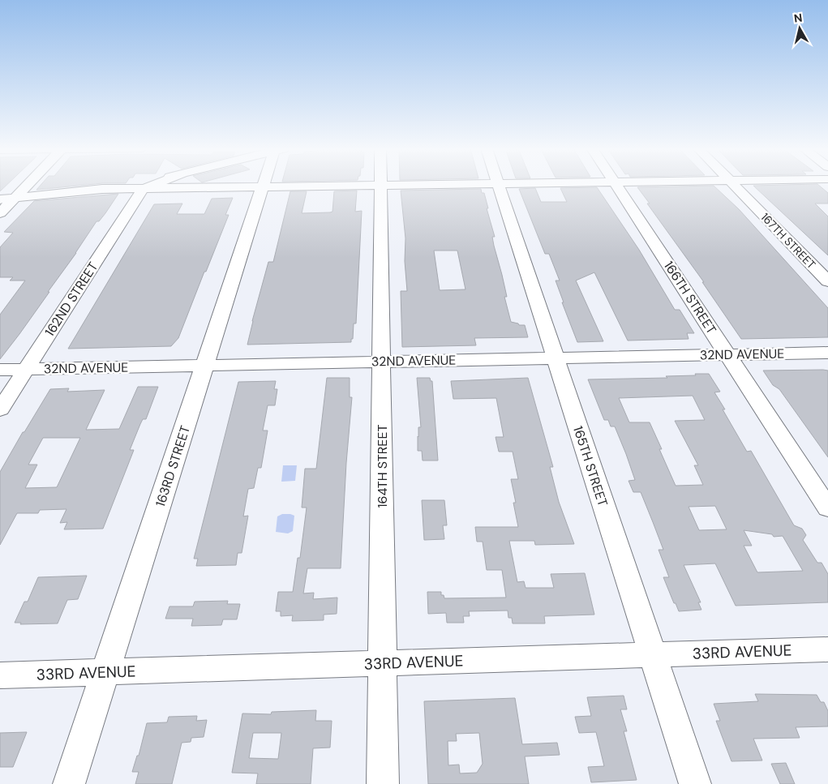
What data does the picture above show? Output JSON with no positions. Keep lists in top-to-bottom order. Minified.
{"streets":{"street":["167TH STREET","166TH STREET","162ND STREET","32ND AVENUE","163RD STREET","164TH STREET","165TH STREET","33RD AVENUE"]},"crossings":[["166TH STREET","32ND AVENUE"],["162ND STREET","32ND AVENUE"],["32ND AVENUE","163RD STREET"],["32ND AVENUE","164TH STREET"],["32ND AVENUE","165TH STREET"],["163RD STREET","33RD AVENUE"],["164TH STREET","33RD AVENUE"],["165TH STREET","33RD AVENUE"]],"north":"top"}
